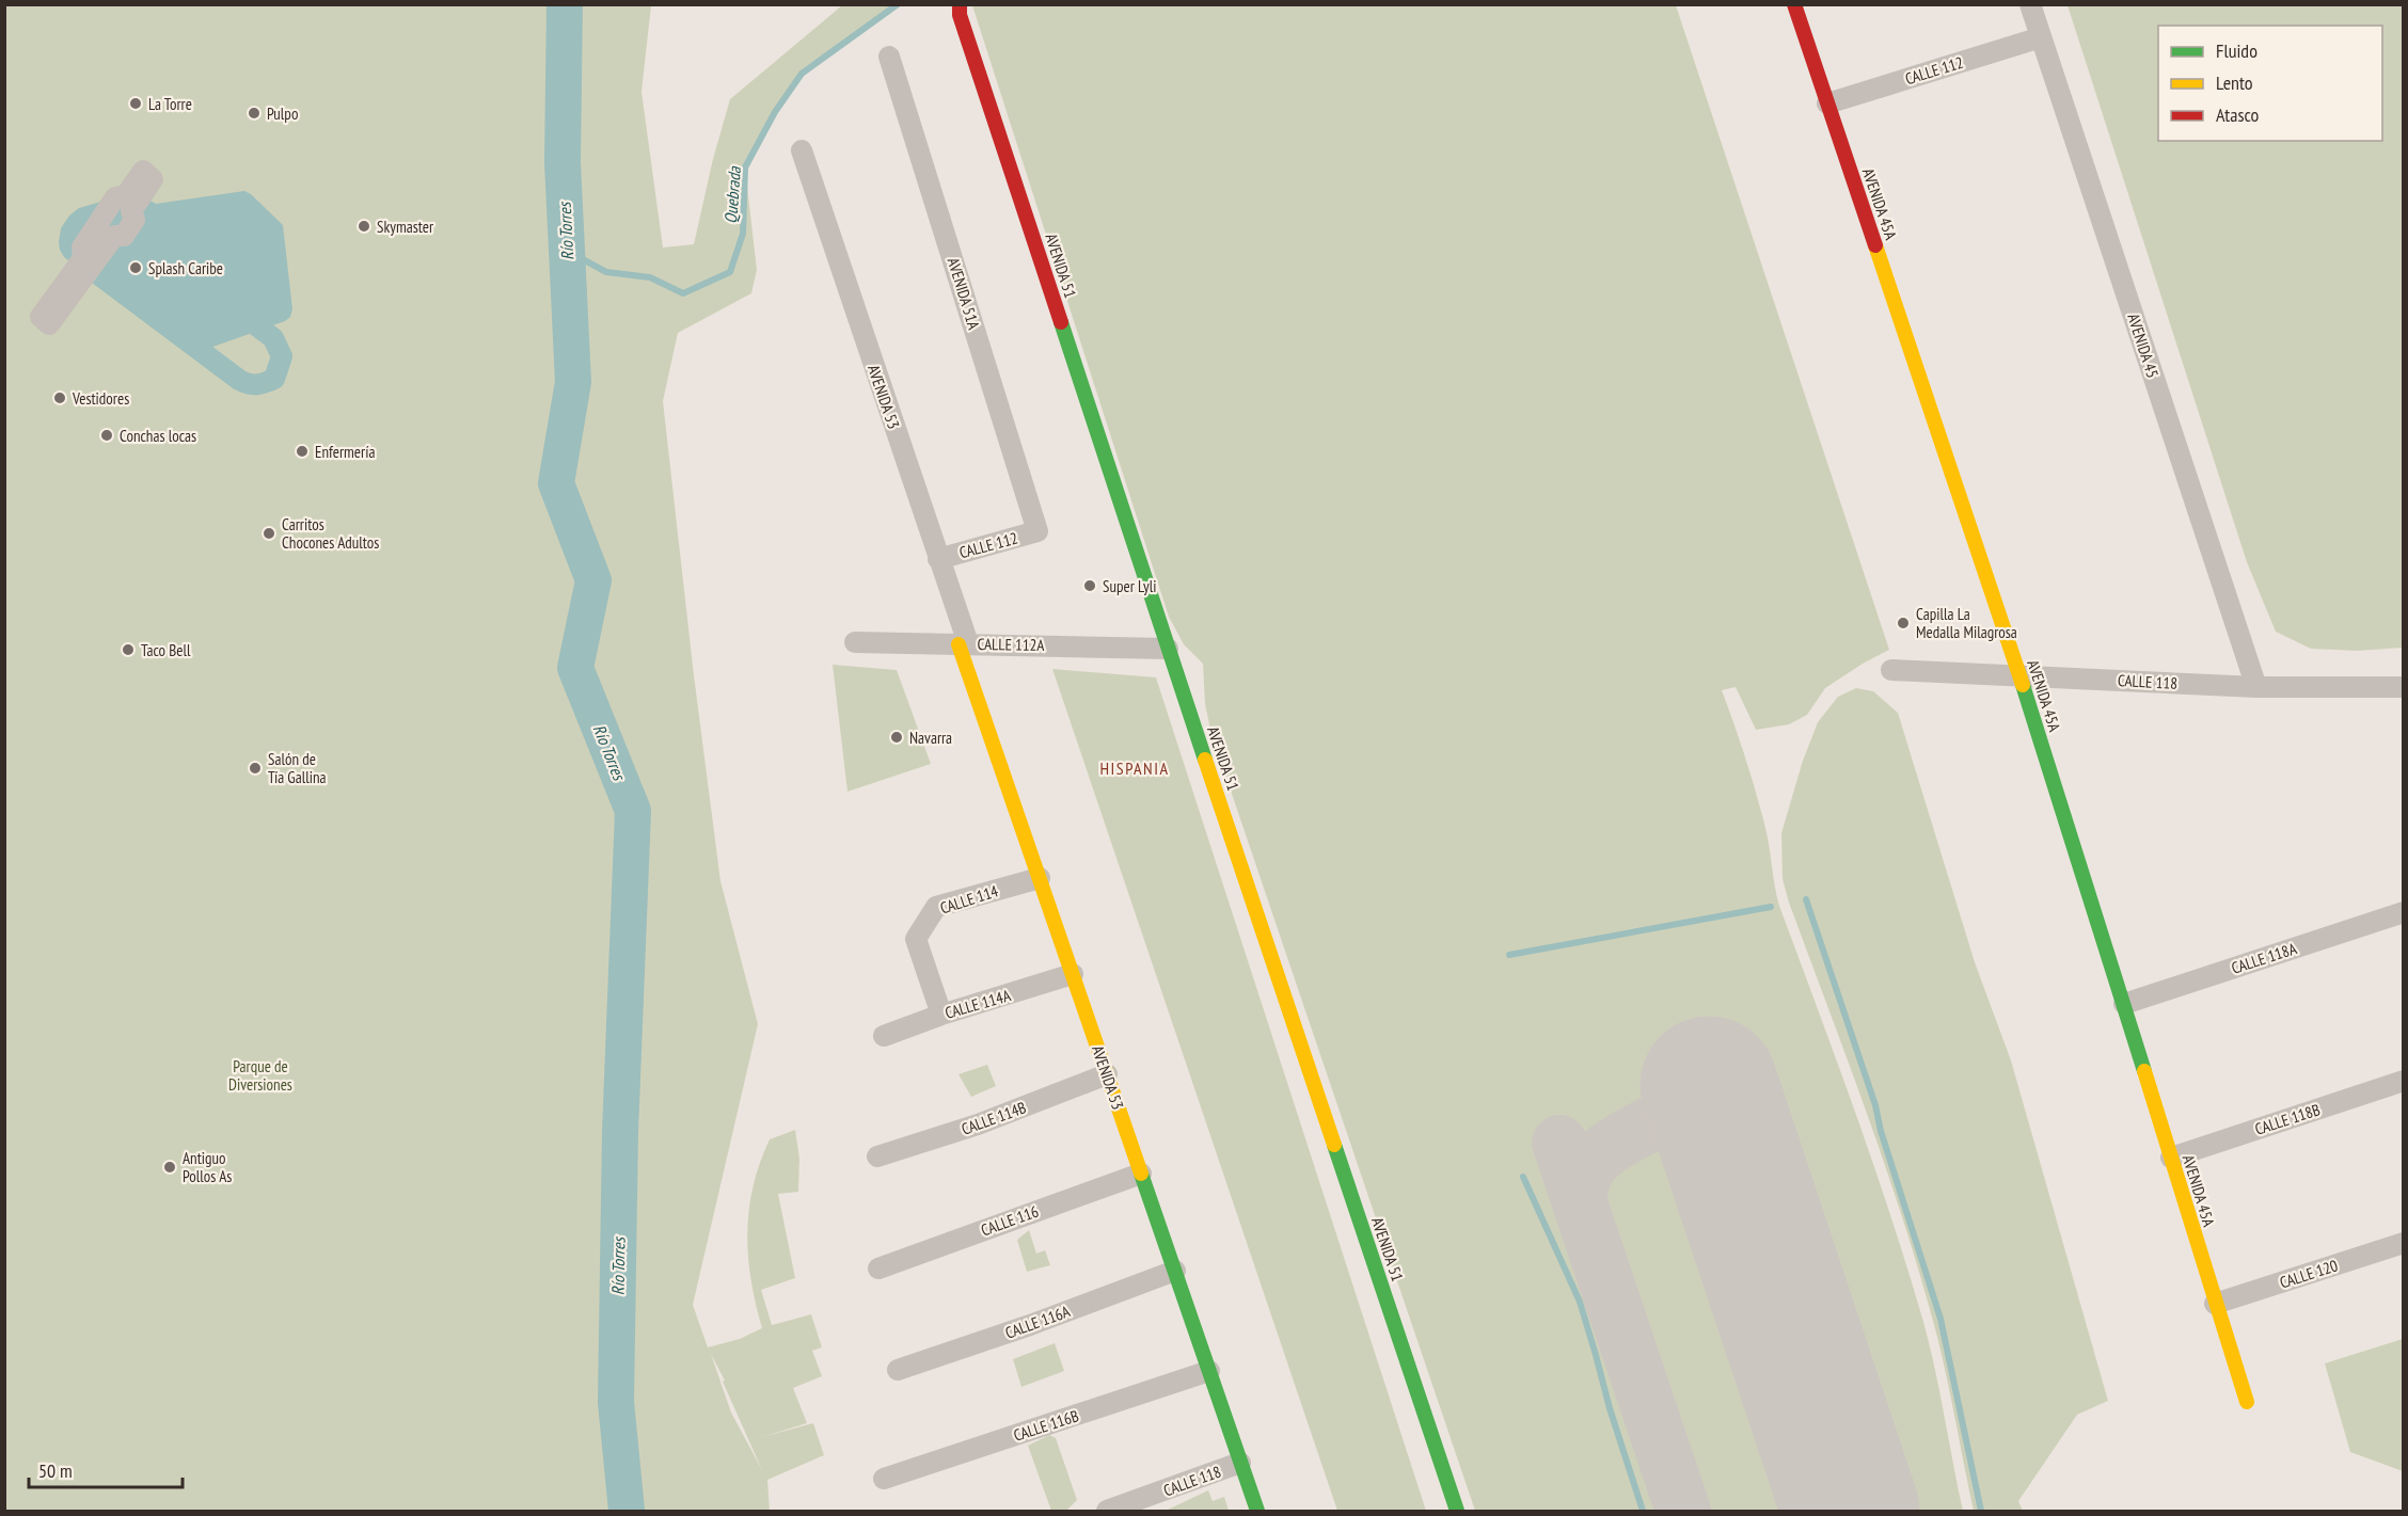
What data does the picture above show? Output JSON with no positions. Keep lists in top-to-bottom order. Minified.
{"streets":{"street":["CALLE 112","AVENIDA 45A","AVENIDA 51","AVENIDA 51A","AVENIDA 45","AVENIDA 53","CALLE 112A","CALLE 118","CALLE 114","CALLE 118A","CALLE 114A","CALLE 114B","CALLE 118B","CALLE 116","CALLE 120","CALLE 116A","CALLE 116B"]},"crossings":[["CALLE 112","AVENIDA 45A"],["CALLE 112","AVENIDA 51A"],["CALLE 112","AVENIDA 45"],["CALLE 112","AVENIDA 53"],["AVENIDA 45A","CALLE 118"],["AVENIDA 45A","CALLE 118A"],["AVENIDA 45A","CALLE 118B"],["AVENIDA 45A","CALLE 120"],["AVENIDA 51","CALLE 112A"],["AVENIDA 45","CALLE 118"],["AVENIDA 53","CALLE 112A"],["AVENIDA 53","CALLE 118"],["AVENIDA 53","CALLE 114"],["AVENIDA 53","CALLE 114A"],["AVENIDA 53","CALLE 114B"],["AVENIDA 53","CALLE 116"],["AVENIDA 53","CALLE 116A"],["AVENIDA 53","CALLE 116B"],["CALLE 114","CALLE 114A"]],"districts":["HISPANIA"],"water":["Quebrada","Río Torres"],"parks":["Parque de Diversiones"],"places":["La Torre","Pulpo","Skymaster","Splash Caribe","Vestidores","Conchas locas","Enfermería","Carritos Chocones Adultos","Super Lyli","Capilla La Medalla Milagrosa","Taco Bell","Navarra","Salón de Tía Gallina","Antiguo Pollos As"],"legend":["Fluido","Lento","Atasco"],"scale_bar":"50 m"}
